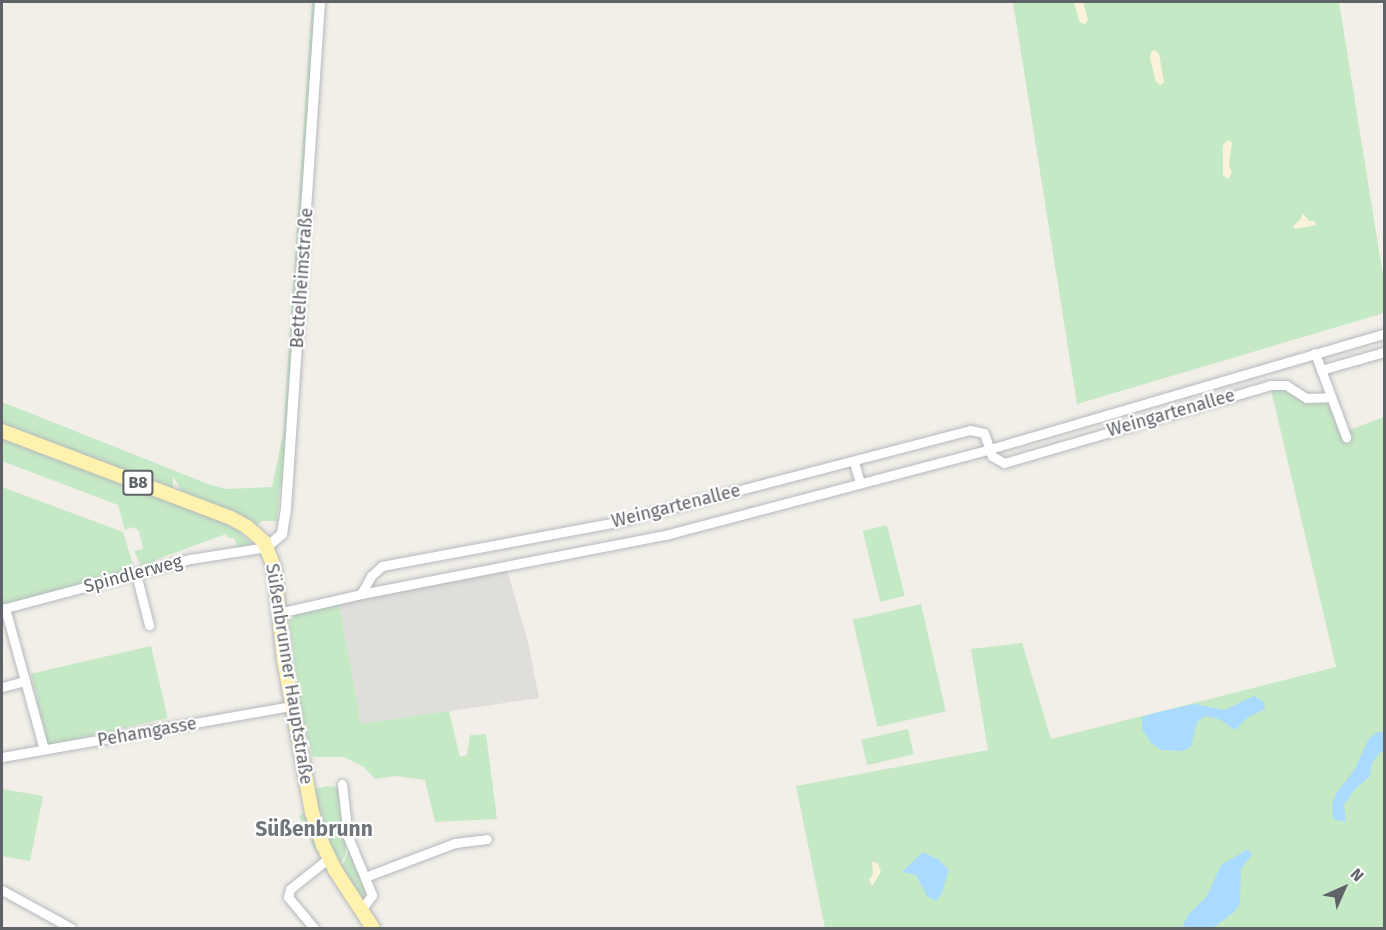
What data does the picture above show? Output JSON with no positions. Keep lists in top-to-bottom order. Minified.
{"streets":{"main road":["B8","Süßenbrunner Hauptstraße"],"street":["Bettelheimstraße","Weingartenallee","Spindlerweg","Pehamgasse"]},"crossings":[["Bettelheimstraße","B8"],["Bettelheimstraße","Spindlerweg"],["Bettelheimstraße","Süßenbrunner Hauptstraße"],["Weingartenallee","Süßenbrunner Hauptstraße"],["B8","Spindlerweg"],["B8","Süßenbrunner Hauptstraße"],["Spindlerweg","Süßenbrunner Hauptstraße"],["Süßenbrunner Hauptstraße","Pehamgasse"]],"districts":["Süßenbrunn"],"north":"top right"}
